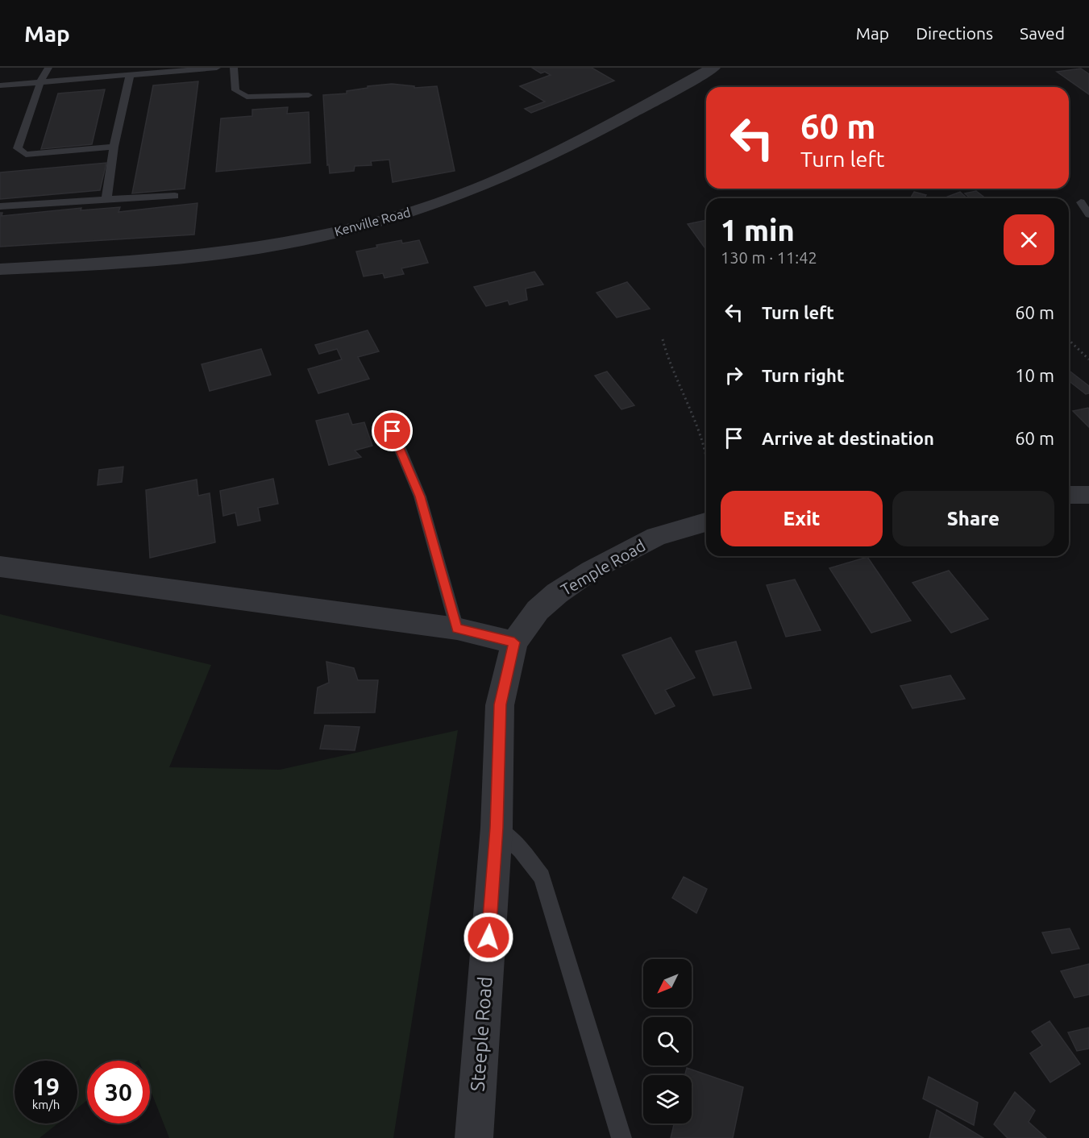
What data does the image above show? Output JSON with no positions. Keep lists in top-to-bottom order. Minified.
{"streets":{"street":["Kenville Road","Temple Road","Steeple Road"]},"crossings":[["Temple Road","Steeple Road"]],"north":"bottom left","page":{"header":"Map","nav":["Map","Directions","Saved"],"turn":["60 m","Turn left"],"heading":["1 min","130 m · 11:42"],"list":[{"name":"Turn left","value":"60 m"},{"name":"Turn right","value":"10 m"},{"name":"Arrive at destination","value":"60 m"}],"buttons":["Exit","Share"],"speed":"19 km/h","limit":"30"}}
